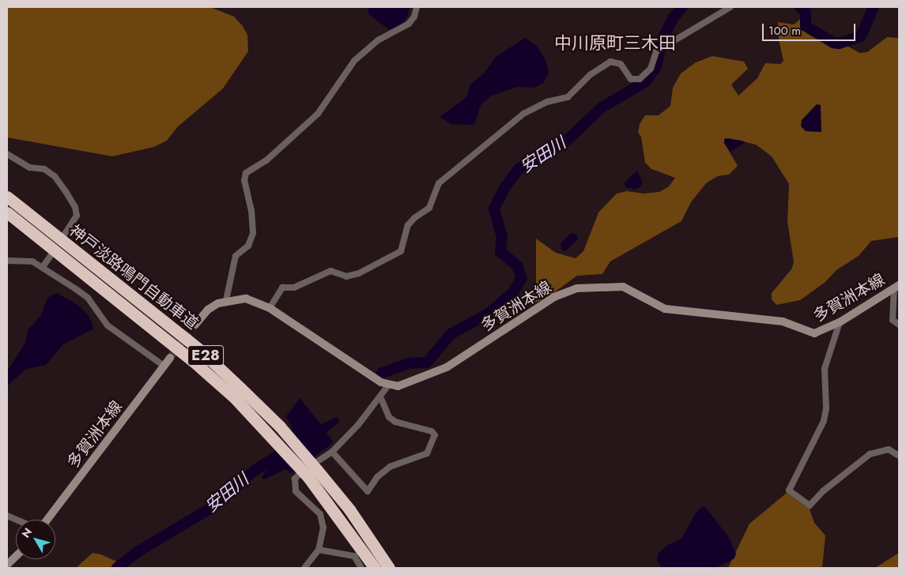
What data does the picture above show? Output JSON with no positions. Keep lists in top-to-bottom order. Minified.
{"streets":{"highway":["神戸淡路鳴門自動車道","E28"],"main road":["多賀洲本線"]},"districts":["中川原町三木田"],"water":["安田川"],"scale_bar":"100 m","north":"top left"}
